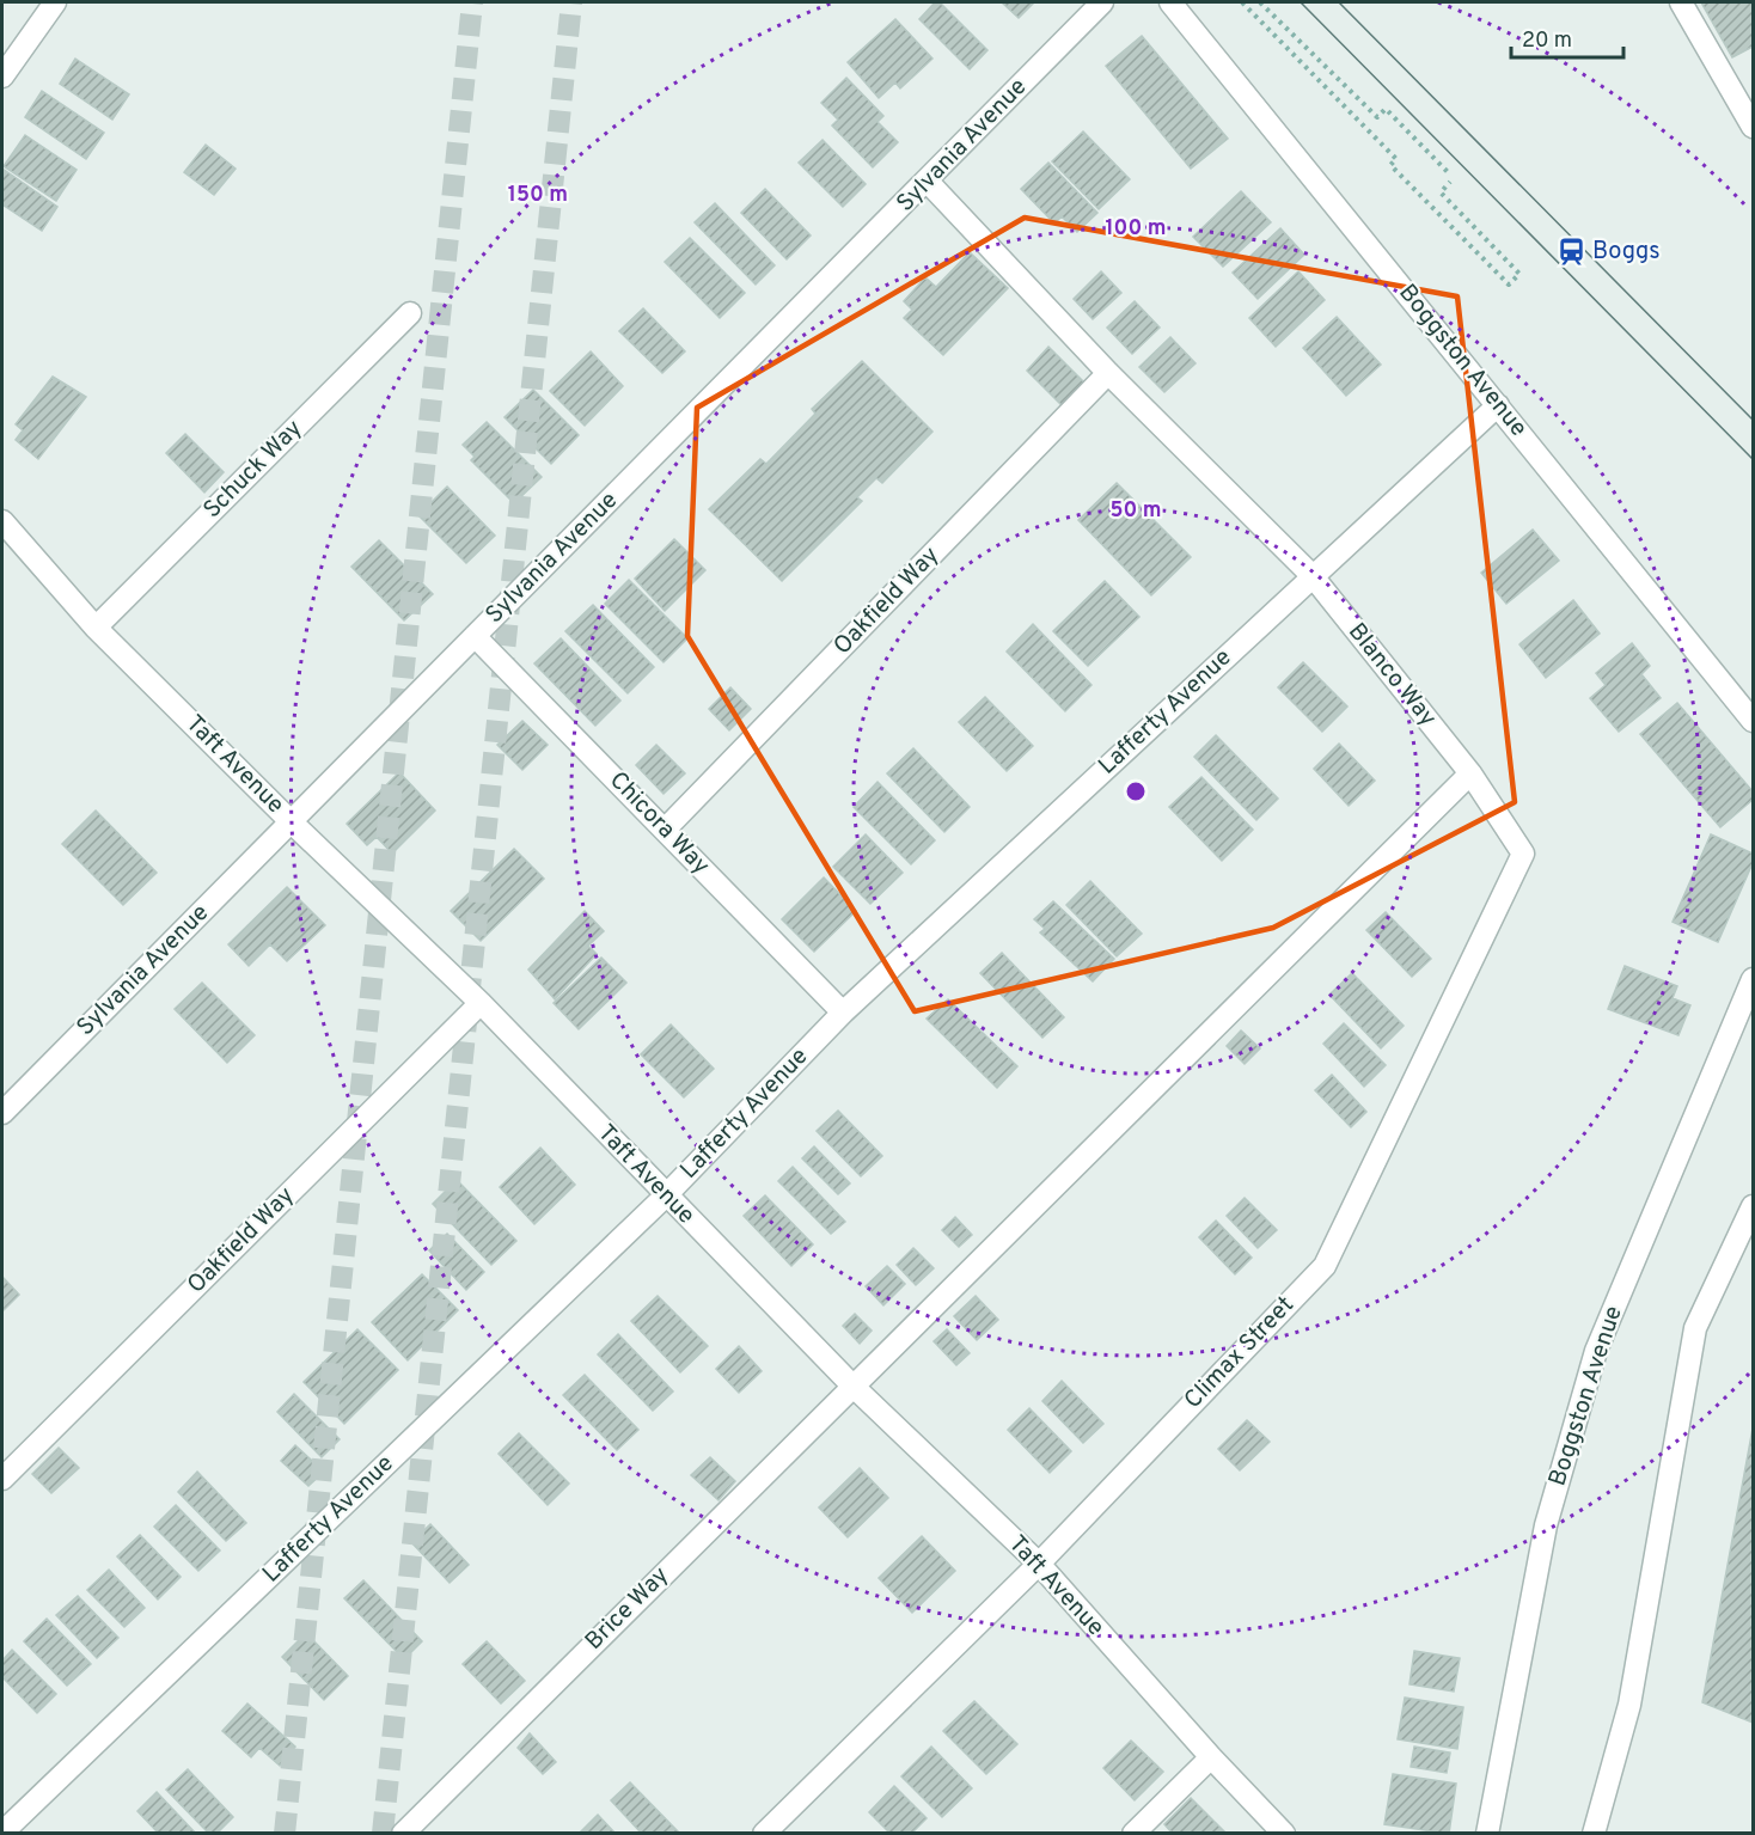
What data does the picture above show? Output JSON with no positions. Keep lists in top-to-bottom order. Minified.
{"streets":{"street":["Sylvania Avenue","Boggston Avenue","Schuck Way","Oakfield Way","Blanco Way","Lafferty Avenue","Taft Avenue","Chicora Way","Climax Street","Brice Way"]},"crossings":[["Sylvania Avenue","Blanco Way"],["Sylvania Avenue","Taft Avenue"],["Sylvania Avenue","Chicora Way"],["Boggston Avenue","Lafferty Avenue"],["Schuck Way","Taft Avenue"],["Oakfield Way","Blanco Way"],["Oakfield Way","Taft Avenue"],["Oakfield Way","Chicora Way"],["Blanco Way","Lafferty Avenue"],["Blanco Way","Climax Street"],["Blanco Way","Brice Way"],["Lafferty Avenue","Taft Avenue"],["Lafferty Avenue","Chicora Way"],["Taft Avenue","Climax Street"],["Taft Avenue","Brice Way"],["Climax Street","Brice Way"]],"places":{"station":["Boggs"]},"scale_bar":"20 m","rings":["150 m","100 m","50 m"]}
